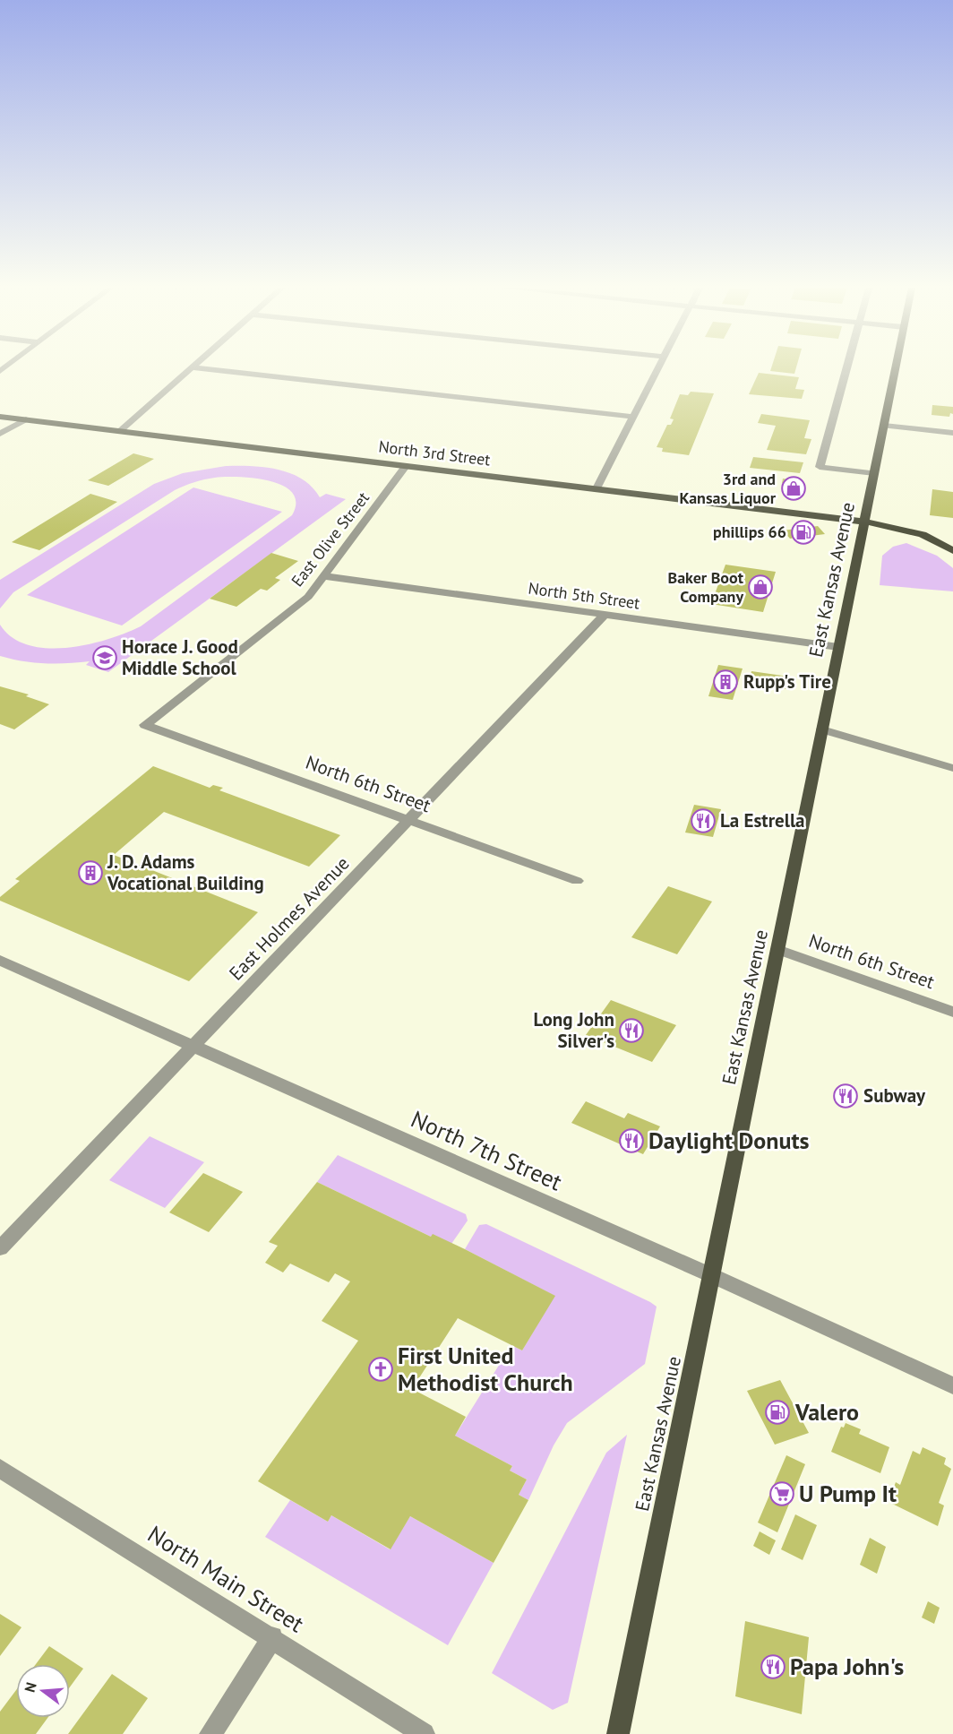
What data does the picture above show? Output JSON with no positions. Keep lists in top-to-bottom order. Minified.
{"streets":{"main road":["North 3rd Street","East Kansas Avenue"],"street":["East Olive Street","North 5th Street","North 6th Street","East Holmes Avenue","North 7th Street","North Main Street"]},"crossings":[["North 3rd Street","East Olive Street"],["North 3rd Street","East Kansas Avenue"],["East Olive Street","North 5th Street"],["East Olive Street","North 6th Street"],["East Kansas Avenue","North 5th Street"],["East Kansas Avenue","North 6th Street"],["East Kansas Avenue","North 7th Street"],["North 5th Street","East Holmes Avenue"],["North 6th Street","East Holmes Avenue"],["East Holmes Avenue","North 7th Street"]],"places":{"shop":["3rd and Kansas Liquor","Baker Boot Company"],"fuel station":["phillips 66","Valero"],"school or university":["Horace J. Good Middle School"],"building":["Rupp's Tire","J. D. Adams Vocational Building"],"restaurant":["La Estrella","Long John Silver's","Subway","Daylight Donuts","Papa John's"],"church":["First United Methodist Church"],"supermarket":["U Pump It"]},"north":"left"}
